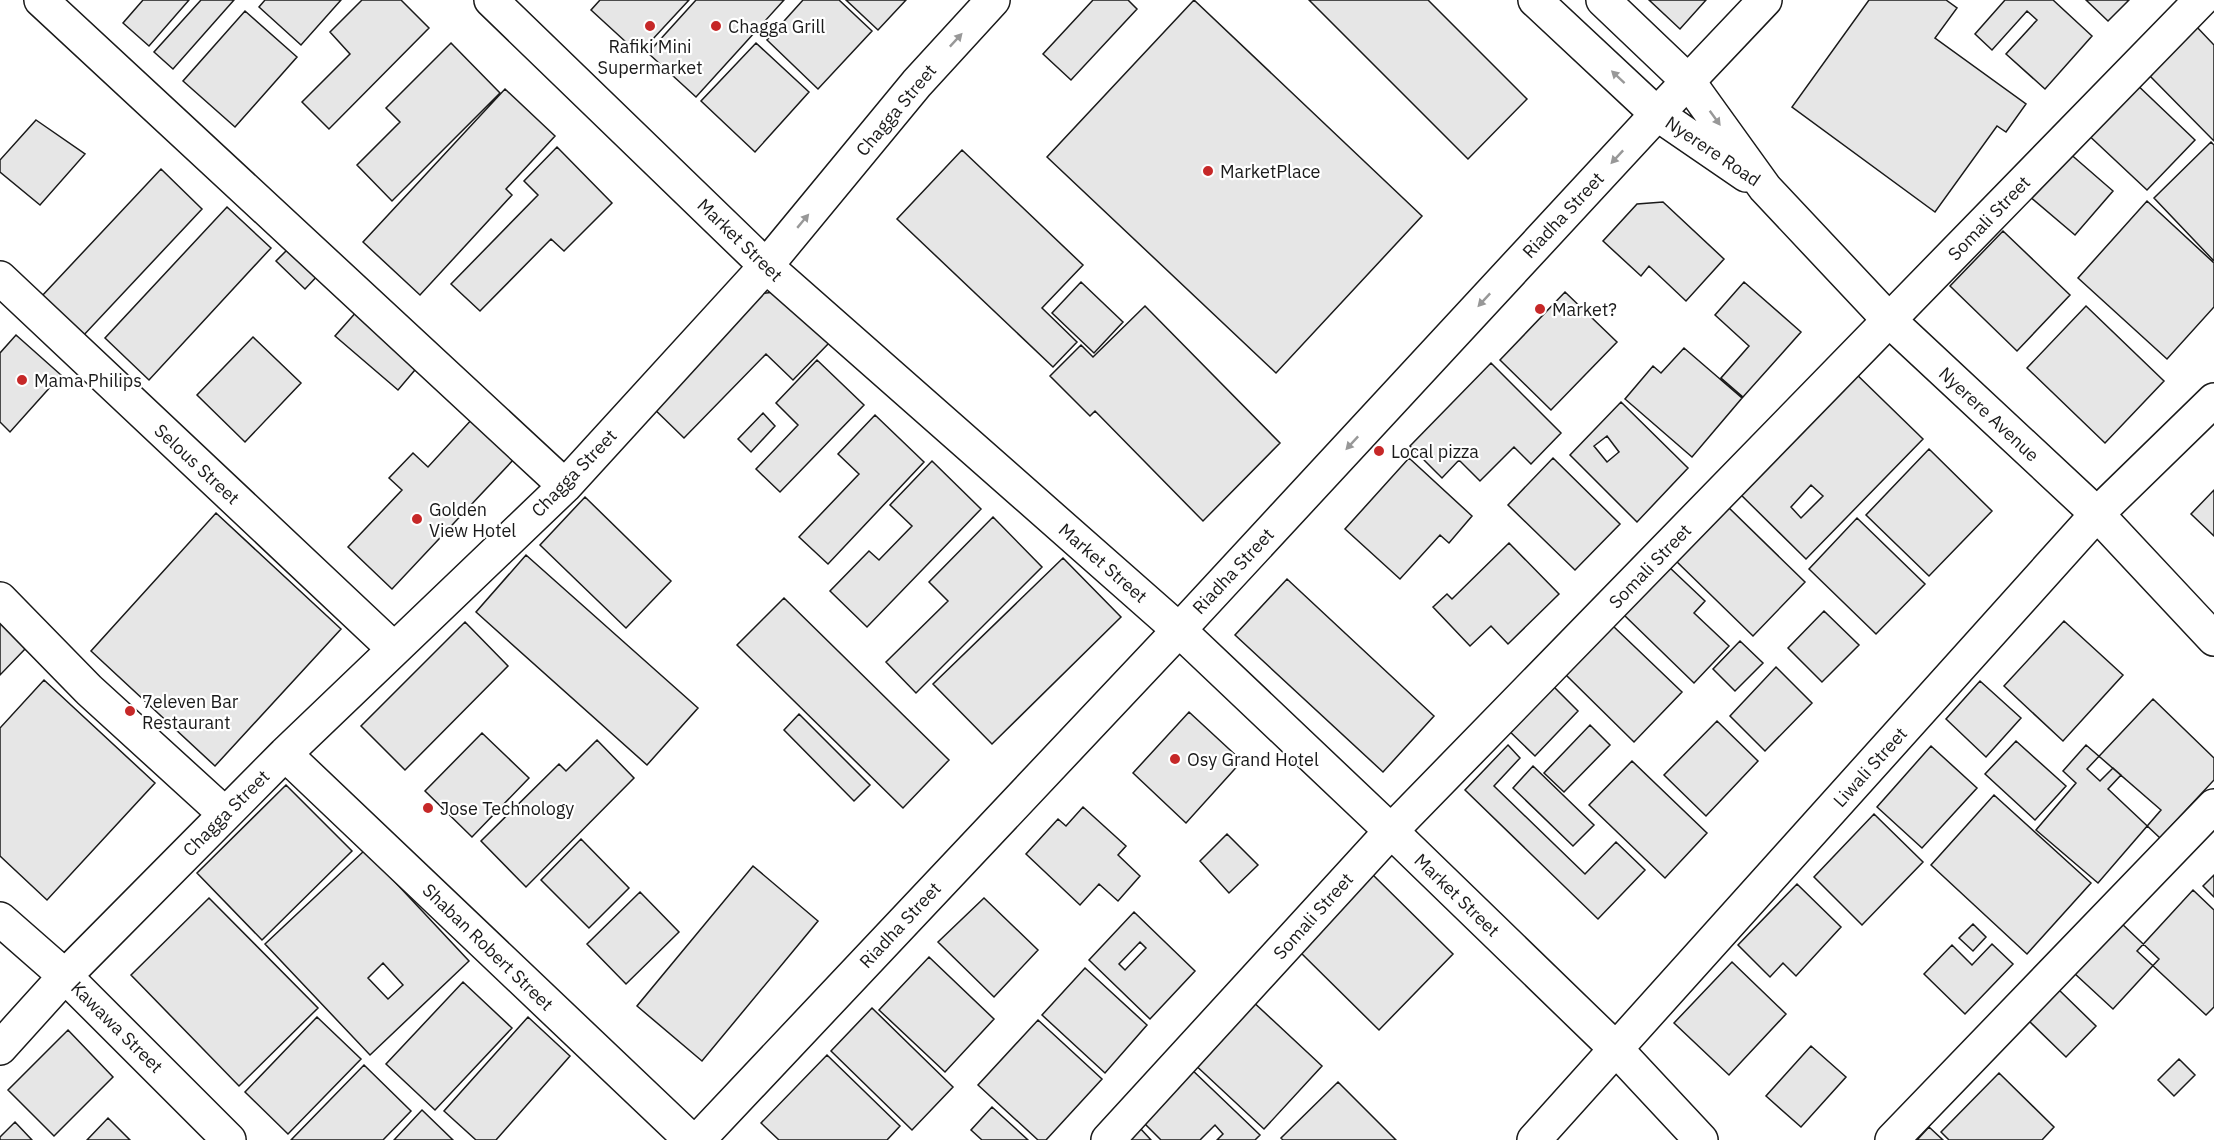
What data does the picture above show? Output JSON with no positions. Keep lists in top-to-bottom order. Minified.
{"streets":{"street":["Chagga Street","Nyerere Road","Riadha Street","Somali Street","Market Street","Nyerere Avenue","Selous Street","Liwali Street","Shaban Robert Street","Kawawa Street"]},"crossings":[["Chagga Street","Market Street"],["Chagga Street","Selous Street"],["Chagga Street","Shaban Robert Street"],["Chagga Street","Kawawa Street"],["Nyerere Road","Riadha Street"],["Nyerere Road","Nyerere Avenue"],["Riadha Street","Market Street"],["Somali Street","Market Street"],["Somali Street","Nyerere Avenue"],["Market Street","Liwali Street"],["Nyerere Avenue","Liwali Street"]],"one_way":["Riadha Street"],"places":["Rafiki Mini Supermarket","Chagga Grill","MarketPlace","Market?","Mama Philips","Local pizza","Golden View Hotel","7eleven Bar Restaurant","Osy Grand Hotel","Jose Technology"]}
